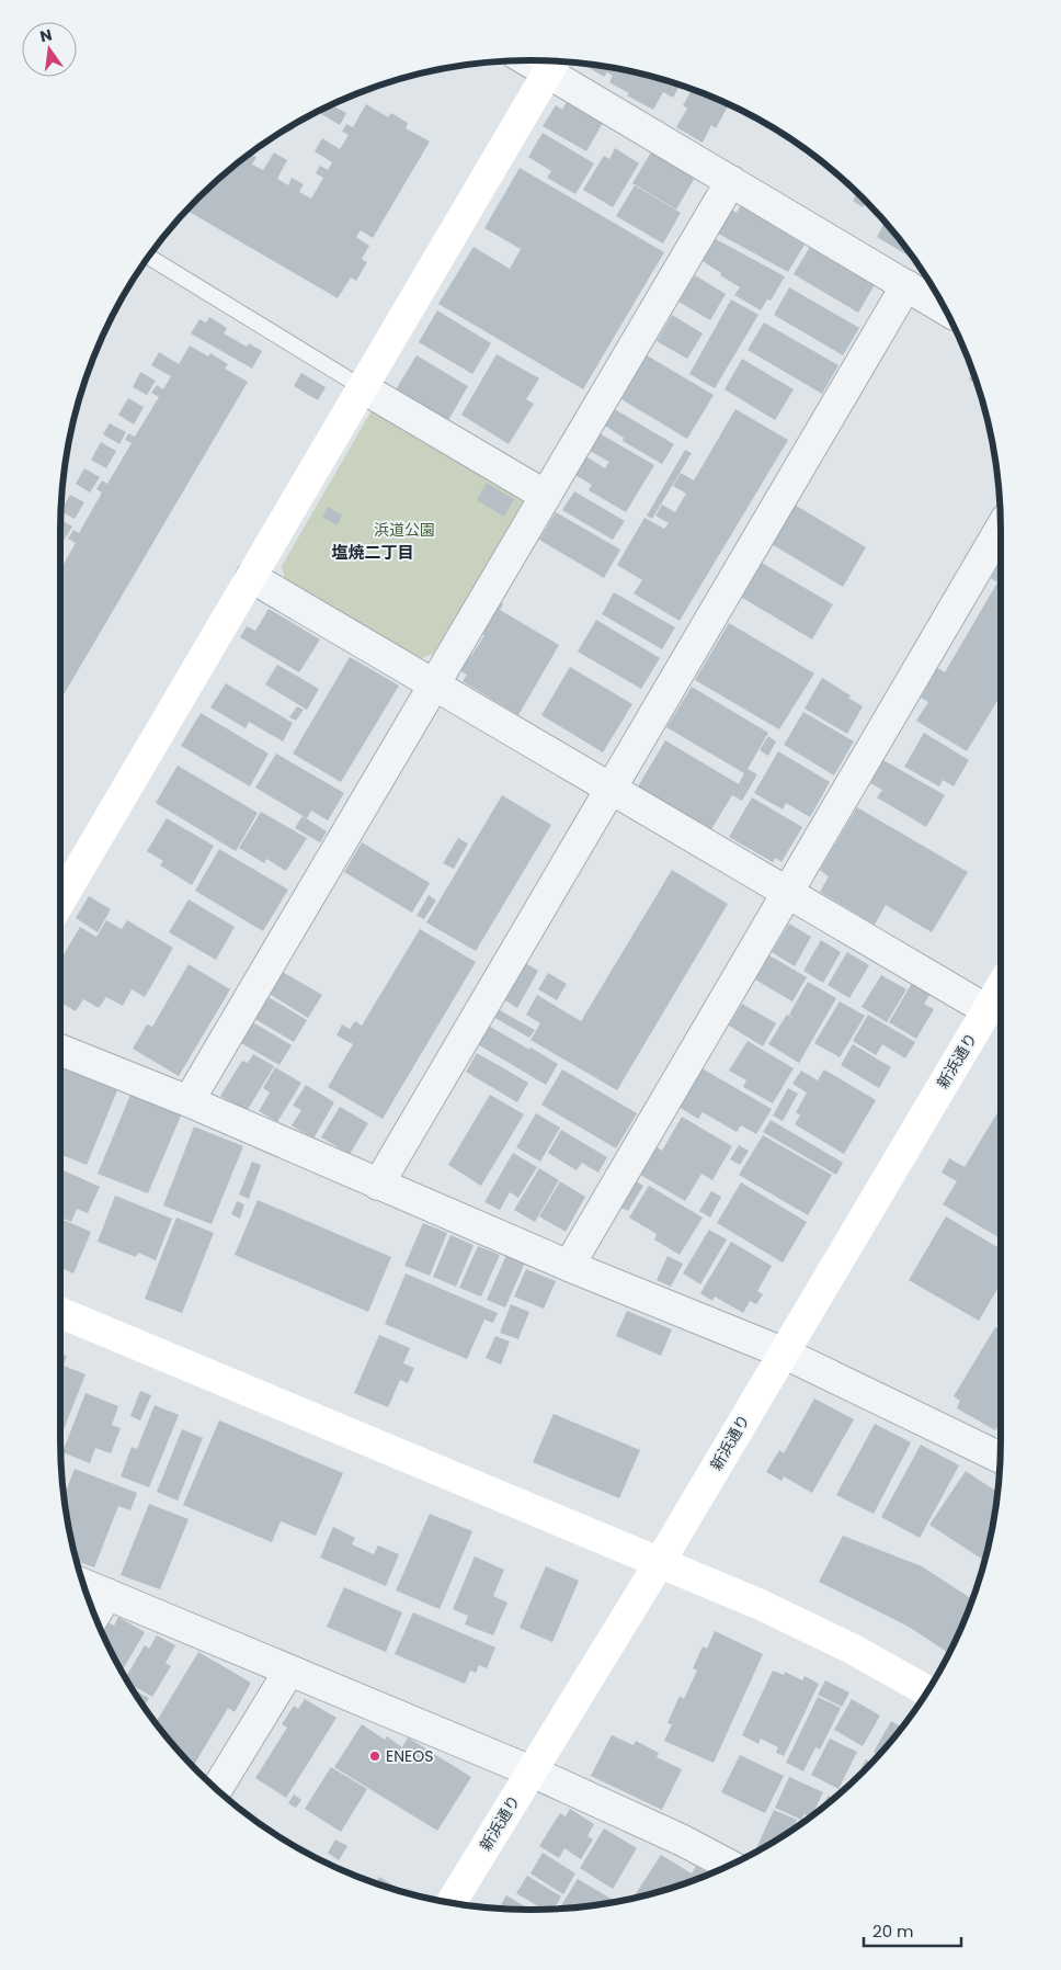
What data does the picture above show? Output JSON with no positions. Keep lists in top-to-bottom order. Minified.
{"streets":{"street":["新浜通り"]},"districts":["塩焼二丁目"],"parks":["浜道公園"],"places":["ENEOS"],"scale_bar":"20 m","north":"top"}
